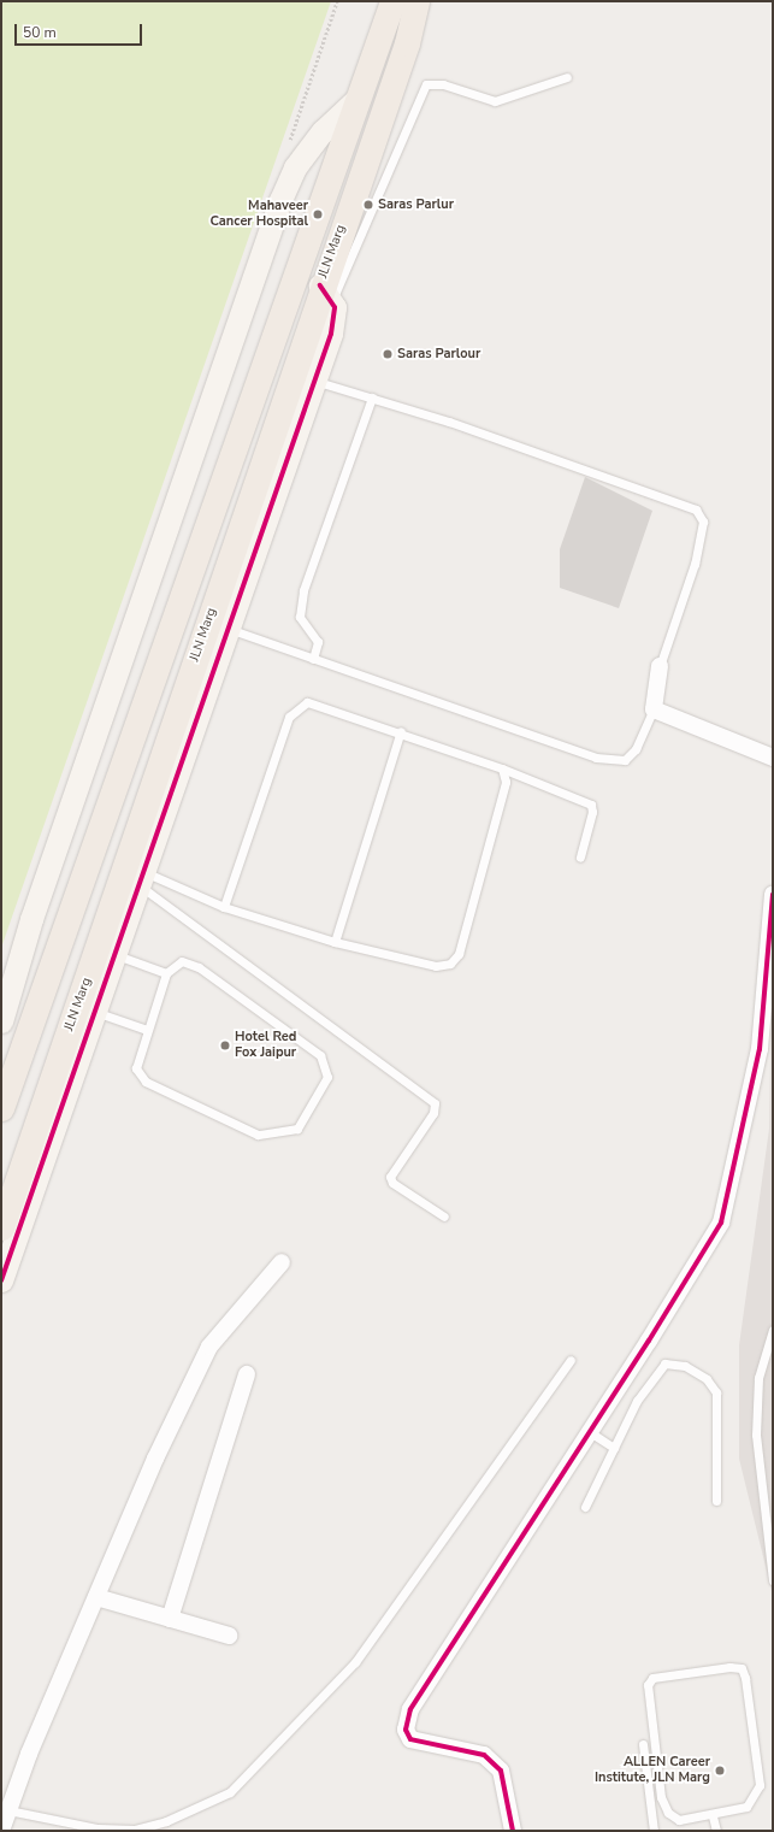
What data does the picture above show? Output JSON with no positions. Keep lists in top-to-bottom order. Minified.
{"streets":{"main road":["JLN Marg"]},"places":["Saras Parlur","Mahaveer Cancer Hospital","Saras Parlour","Hotel Red Fox Jaipur","ALLEN Career Institute, JLN Marg"],"scale_bar":"50 m"}
